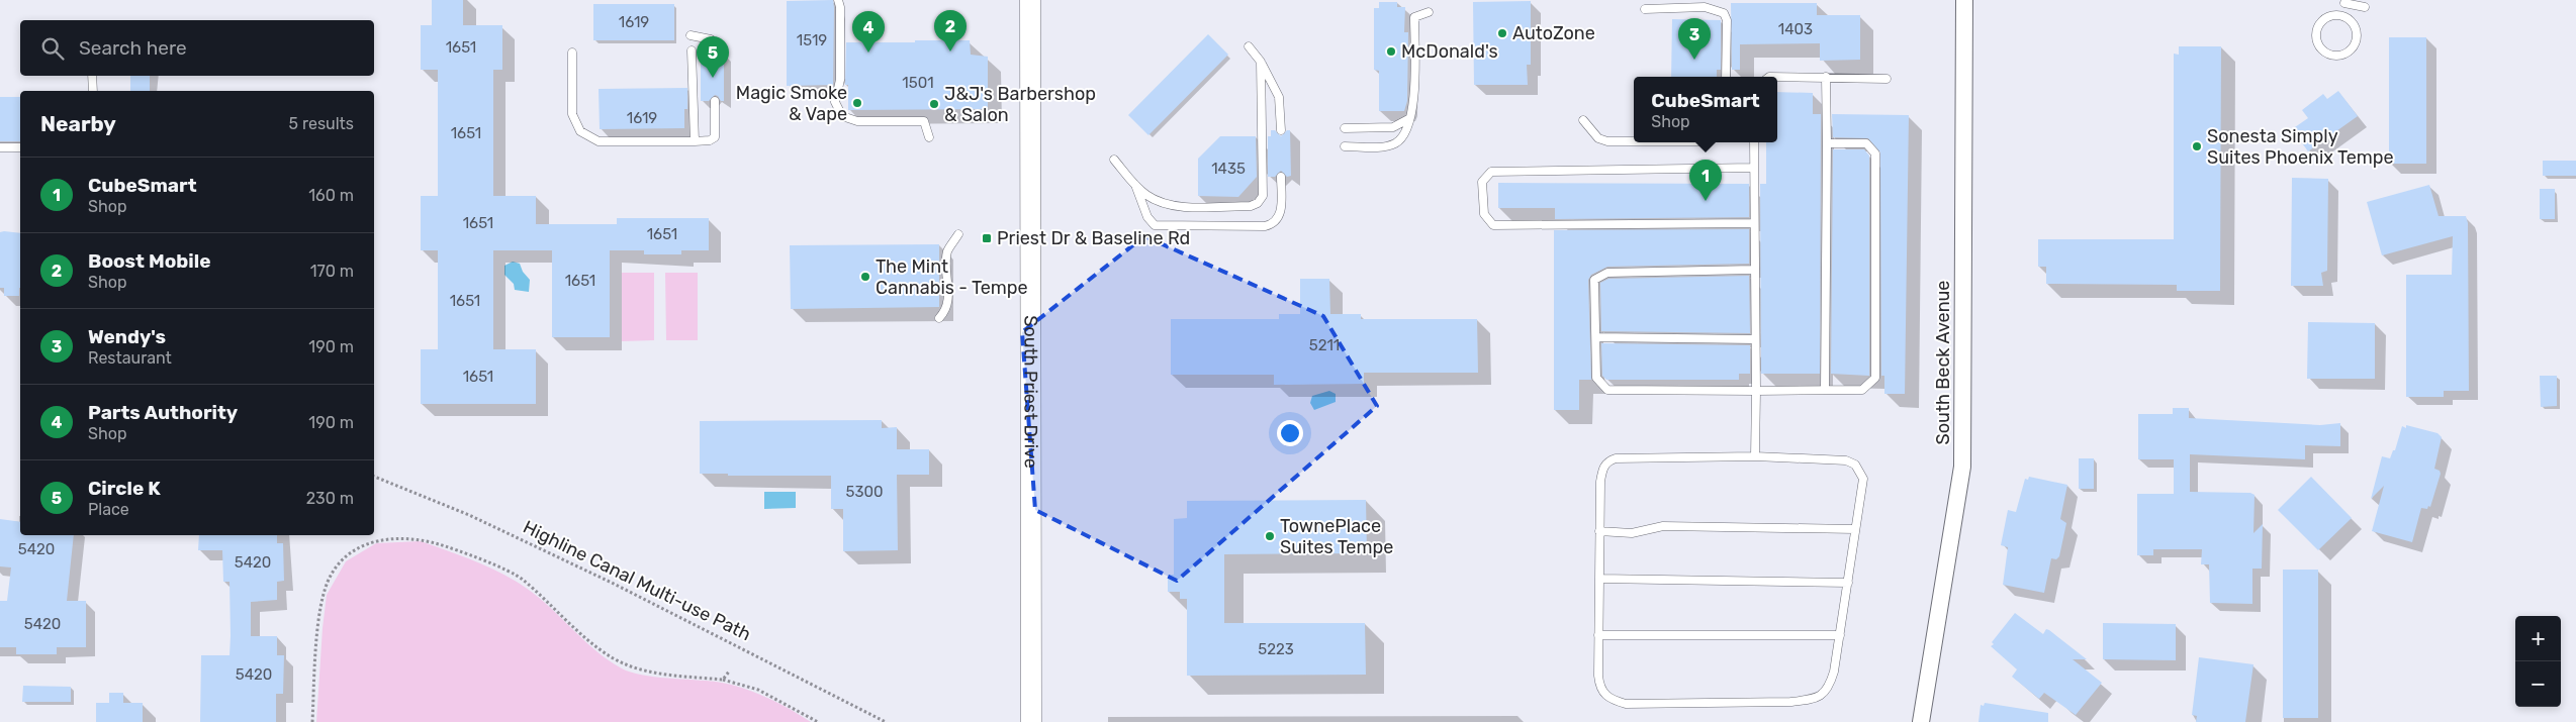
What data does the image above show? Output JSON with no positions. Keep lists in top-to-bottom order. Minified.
{"streets":{"street":["South Beck Avenue","South Priest Drive"],"path":["Highline Canal Multi-use Path"]},"places":{"other":["AutoZone","McDonald's","Magic Smoke & Vape","J&J's Barbershop & Salon","Sonesta Simply Suites Phoenix Tempe","The Mint Cannabis - Tempe","TownePlace Suites Tempe"],"transit":["Priest Dr & Baseline Rd"]},"house_numbers":["1619","1403","1519","1651","1501","1619","1651","1435","1651","1651","1651","1651","5211","1651","5300","5420","5420","5420","5223","5420"],"page":{"pins":["2","4","3","5","1"],"search":"Search here","popup":["CubeSmart","Shop"],"heading":["Nearby","5 results"],"list":[{"mark":"1","name":"CubeSmart","note":"Shop","value":"160 m"},{"mark":"2","name":"Boost Mobile","note":"Shop","value":"170 m"},{"mark":"3","name":"Wendy's","note":"Restaurant","value":"190 m"},{"mark":"4","name":"Parts Authority","note":"Shop","value":"190 m"},{"mark":"5","name":"Circle K","note":"Place","value":"230 m"}],"map_buttons":["+","−"]}}
